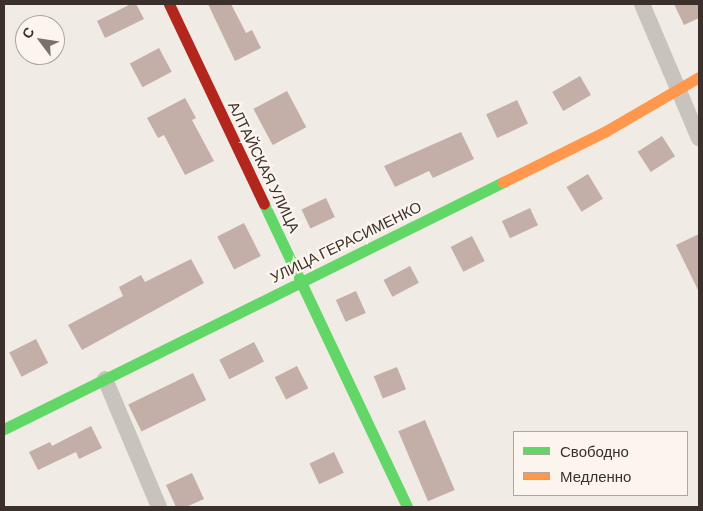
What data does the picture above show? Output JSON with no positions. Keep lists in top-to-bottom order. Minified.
{"streets":{"street":["АЛТАЙСКАЯ УЛИЦА","УЛИЦА ГЕРАСИМЕНКО"]},"crossings":[["АЛТАЙСКАЯ УЛИЦА","УЛИЦА ГЕРАСИМЕНКО"]],"legend":["Свободно","Медленно"],"north":"top left"}
